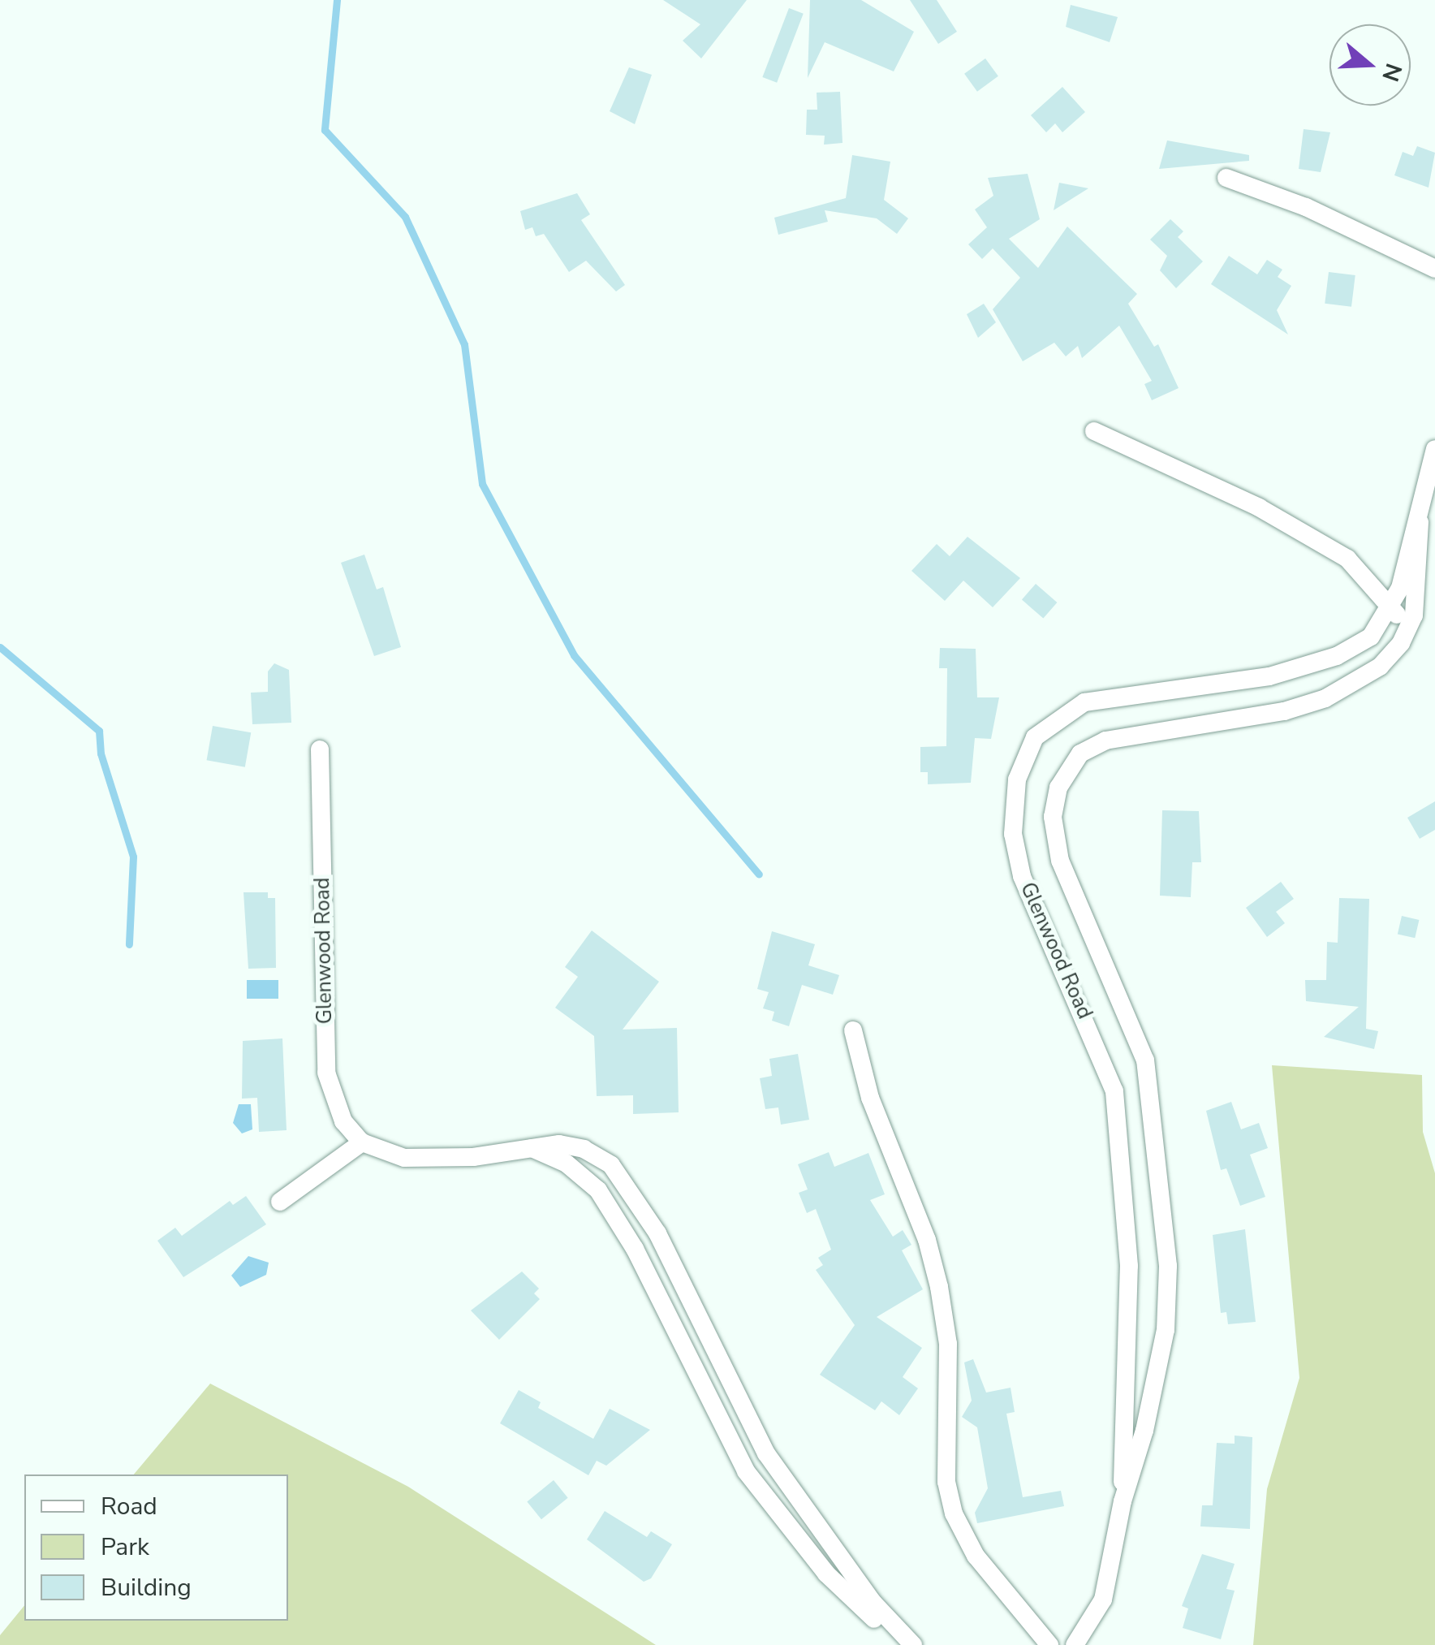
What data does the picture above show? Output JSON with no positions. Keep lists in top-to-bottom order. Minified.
{"streets":{"street":["Glenwood Road"]},"legend":["Road","Park","Building"],"north":"right"}
